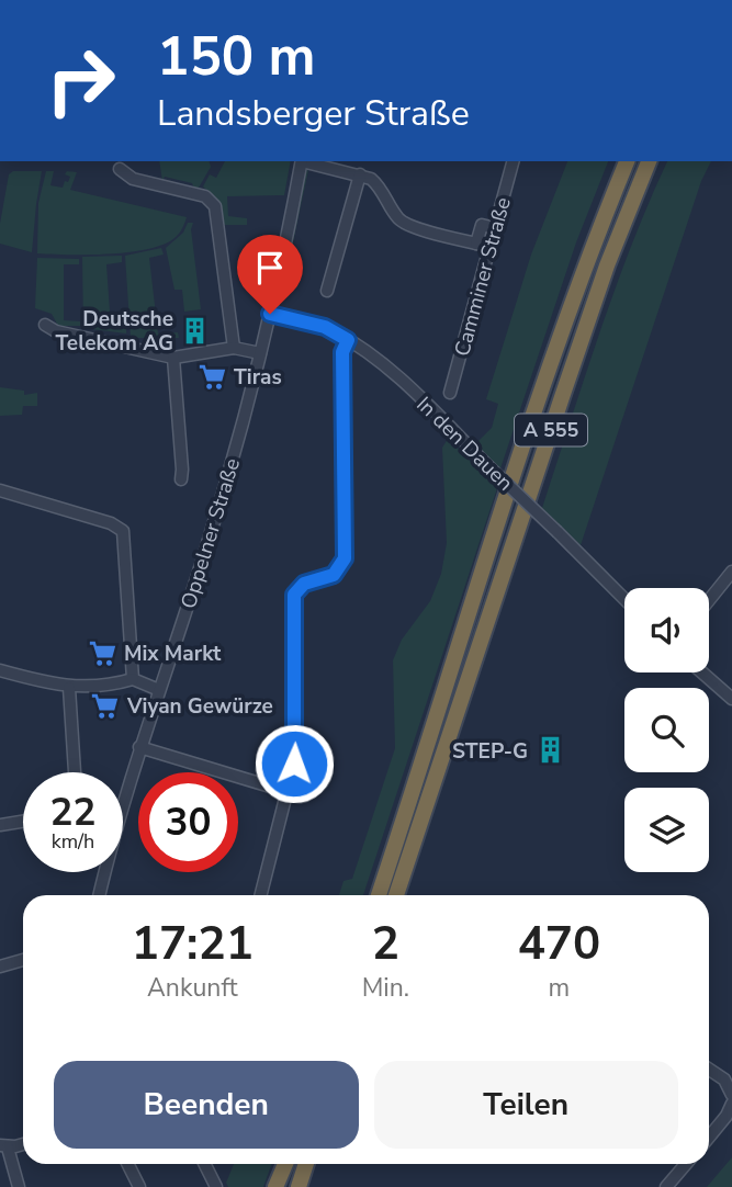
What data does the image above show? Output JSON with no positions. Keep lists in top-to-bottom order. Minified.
{"streets":{"highway":["A 555"],"street":["Camminer Straße","In den Dauen","Oppelner Straße"]},"crossings":[["In den Dauen","Oppelner Straße"]],"places":{"building":["Deutsche Telekom AG","STEP-G"],"supermarket":["Tiras","Mix Markt","Viyan Gewürze"]},"page":{"turn":["150 m","Landsberger Straße"],"speed":"22 km/h","limit":"30","eta":["17:21","Ankunft","2","Min.","470","m"],"buttons":["Beenden","Teilen"]}}
